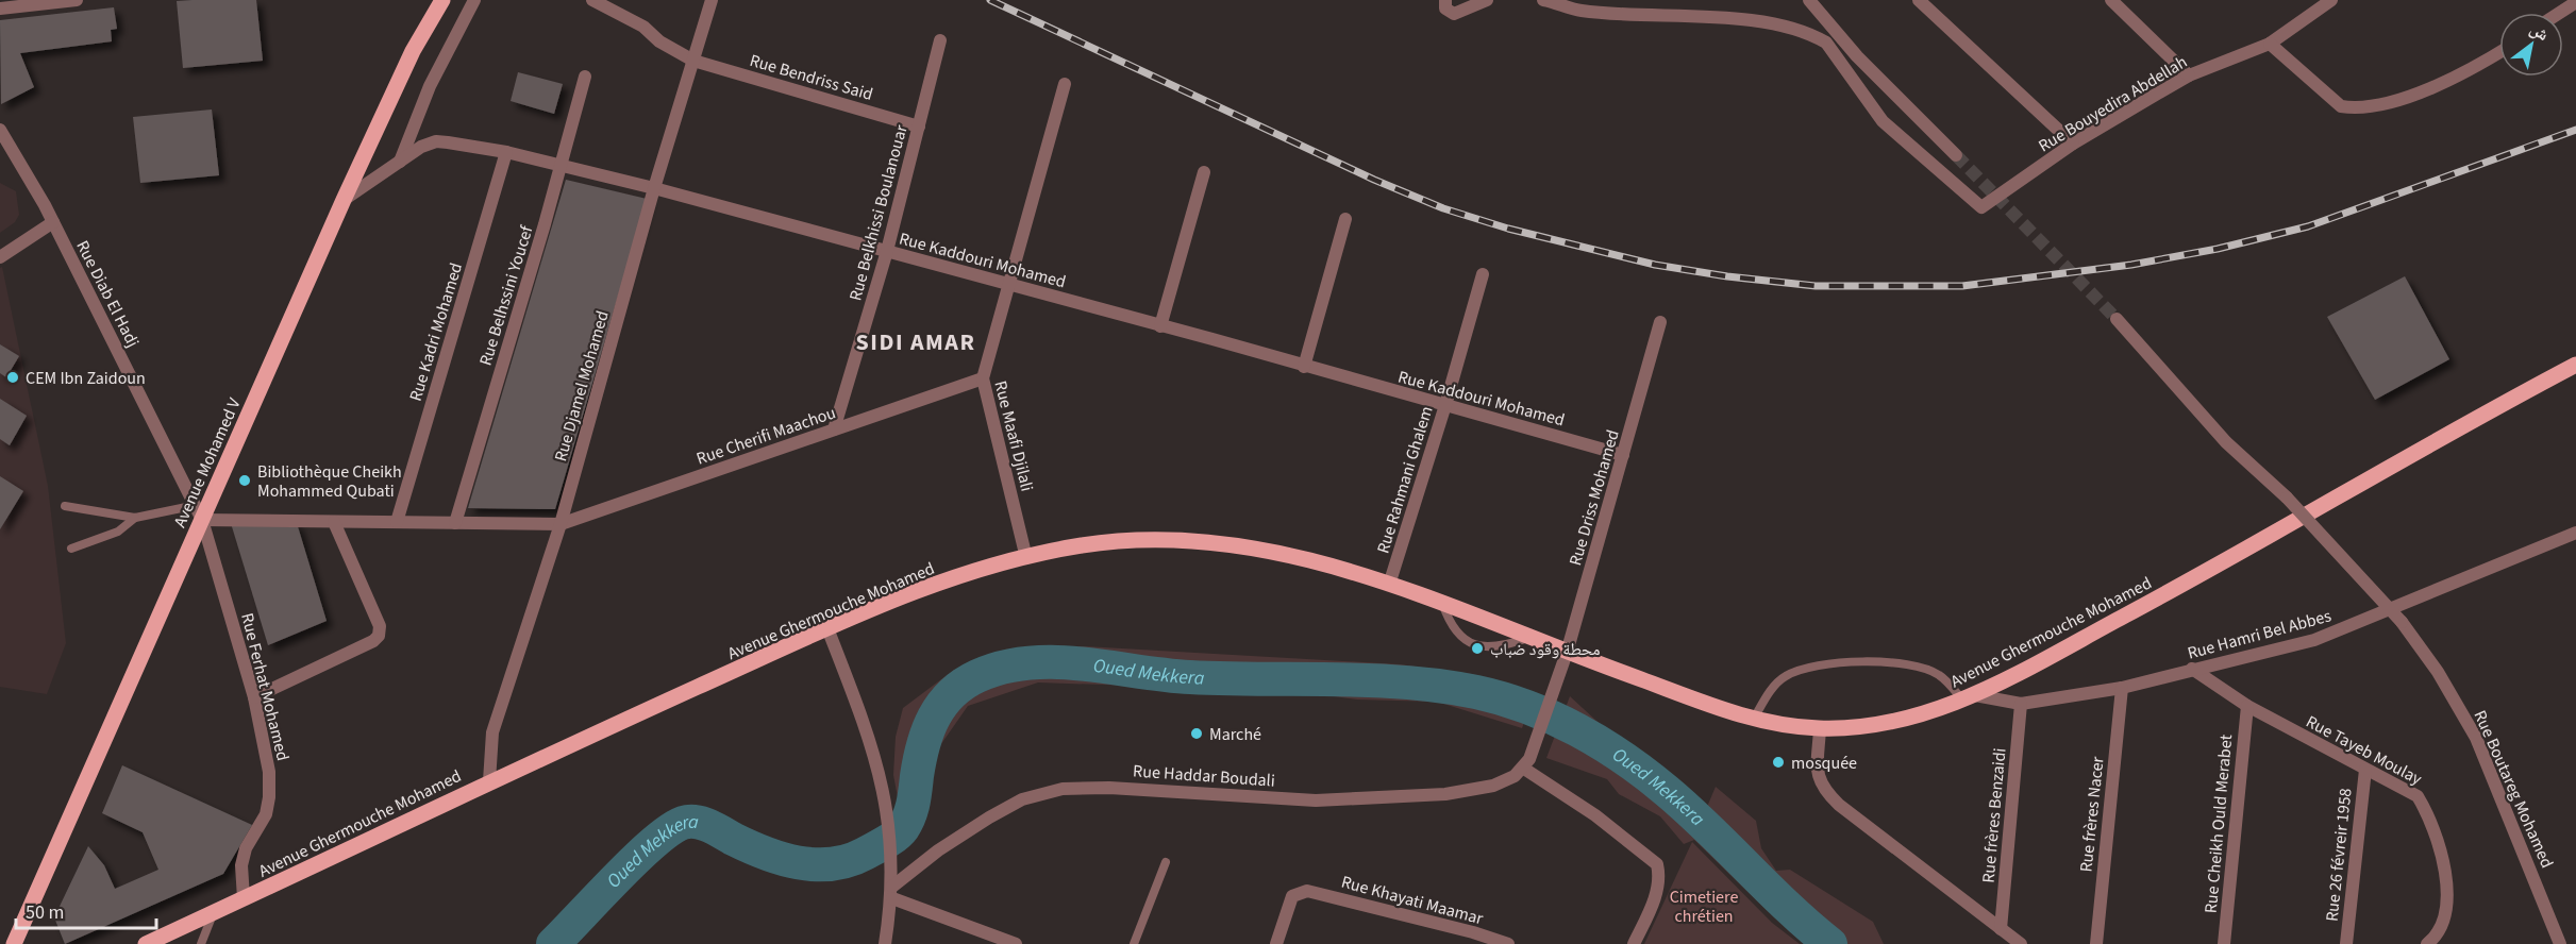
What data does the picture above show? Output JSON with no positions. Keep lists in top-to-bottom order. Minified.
{"streets":{"main road":["Avenue Mohamed V","Avenue Ghermouche Mohamed"],"street":["Rue Bendriss Said","Rue Bouyedira Abdellah","Rue Belkhissi Boulanouar","Rue Kaddouri Mohamed","Rue Diab El Hadj","Rue Belhssini Youcef","Rue Kadri Mohamed","Rue Djamel Mohamed","Rue Cherifi Maachou","Rue Maafi Djilali","Rue Rahmani Ghalem","Rue Driss Mohamed","Rue Hamri Bel Abbes","Rue Ferhat Mohamed","Rue Tayeb Moulay","Rue Haddar Boudali","Rue Boutareg Mohamed","Rue frères Nacer","Rue frères Benzaidi","Rue Cheikh Ould Merabet","Rue 26 févreir 1958","Rue Khayati Maamar"]},"crossings":[["Rue Bendriss Said","Rue Belkhissi Boulanouar"],["Rue Bendriss Said","Rue Djamel Mohamed"],["Rue Belkhissi Boulanouar","Rue Kaddouri Mohamed"],["Rue Belkhissi Boulanouar","Rue Cherifi Maachou"],["Rue Kaddouri Mohamed","Rue Belhssini Youcef"],["Rue Kaddouri Mohamed","Rue Kadri Mohamed"],["Rue Kaddouri Mohamed","Rue Djamel Mohamed"],["Rue Kaddouri Mohamed","Rue Maafi Djilali"],["Rue Kaddouri Mohamed","Avenue Mohamed V"],["Rue Kaddouri Mohamed","Rue Rahmani Ghalem"],["Rue Kaddouri Mohamed","Rue Driss Mohamed"],["Rue Diab El Hadj","Rue Cherifi Maachou"],["Rue Diab El Hadj","Avenue Mohamed V"],["Rue Diab El Hadj","Rue Ferhat Mohamed"],["Rue Belhssini Youcef","Rue Cherifi Maachou"],["Rue Kadri Mohamed","Rue Cherifi Maachou"],["Rue Djamel Mohamed","Rue Cherifi Maachou"],["Rue Djamel Mohamed","Avenue Ghermouche Mohamed"],["Rue Cherifi Maachou","Rue Maafi Djilali"],["Rue Cherifi Maachou","Avenue Mohamed V"],["Rue Cherifi Maachou","Rue Ferhat Mohamed"],["Rue Maafi Djilali","Avenue Ghermouche Mohamed"],["Avenue Mohamed V","Rue Ferhat Mohamed"],["Rue Rahmani Ghalem","Avenue Ghermouche Mohamed"],["Rue Driss Mohamed","Avenue Ghermouche Mohamed"],["Rue Driss Mohamed","Rue Haddar Boudali"],["Avenue Ghermouche Mohamed","Rue Hamri Bel Abbes"],["Avenue Ghermouche Mohamed","Rue Ferhat Mohamed"],["Rue Hamri Bel Abbes","Rue Tayeb Moulay"],["Rue Hamri Bel Abbes","Rue frères Nacer"],["Rue Hamri Bel Abbes","Rue frères Benzaidi"],["Rue Tayeb Moulay","Rue Cheikh Ould Merabet"],["Rue Tayeb Moulay","Rue 26 févreir 1958"]],"districts":["SIDI AMAR"],"water":["Oued Mekkera"],"parks":["Cimetiere chrétien"],"places":["CEM Ibn Zaidoun","Bibliothèque Cheikh Mohammed Qubati","محطة وقود ضباب","Marché","mosquée"],"scale_bar":"50 m","north":"top right"}
